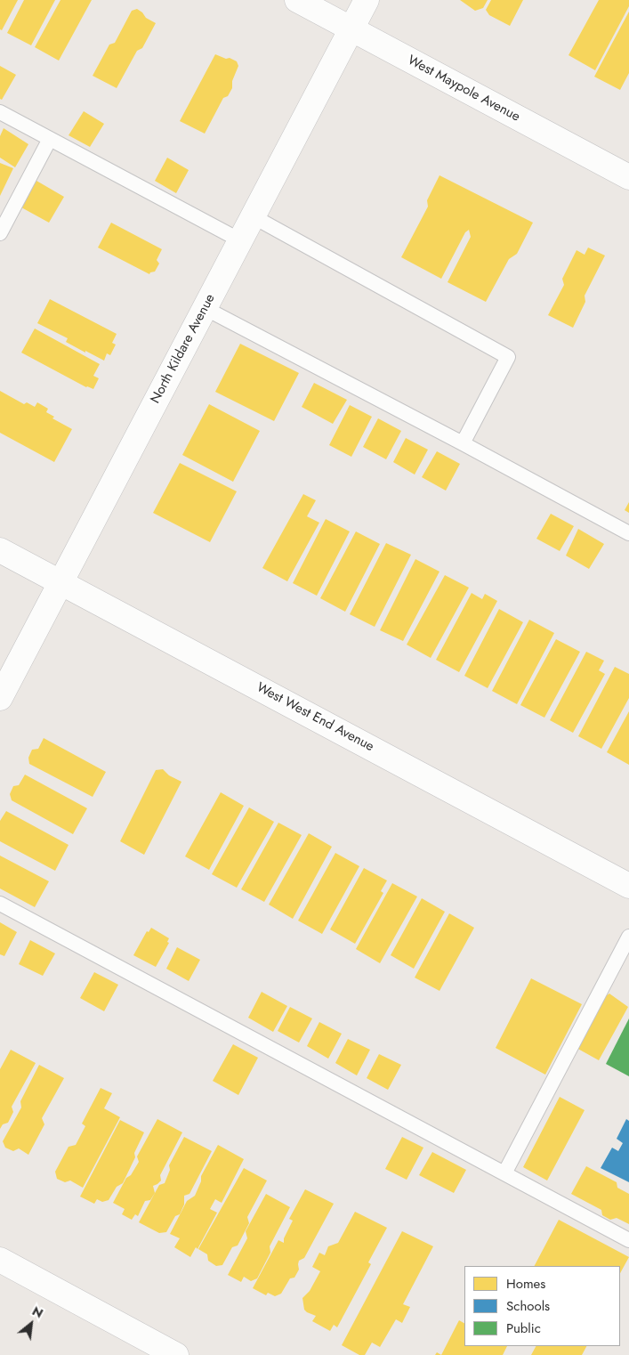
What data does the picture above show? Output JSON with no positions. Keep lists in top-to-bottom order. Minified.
{"streets":{"street":["West Maypole Avenue","North Kildare Avenue","West West End Avenue"]},"crossings":[["West Maypole Avenue","North Kildare Avenue"],["North Kildare Avenue","West West End Avenue"]],"legend":["Homes","Schools","Public"],"north":"top right"}
